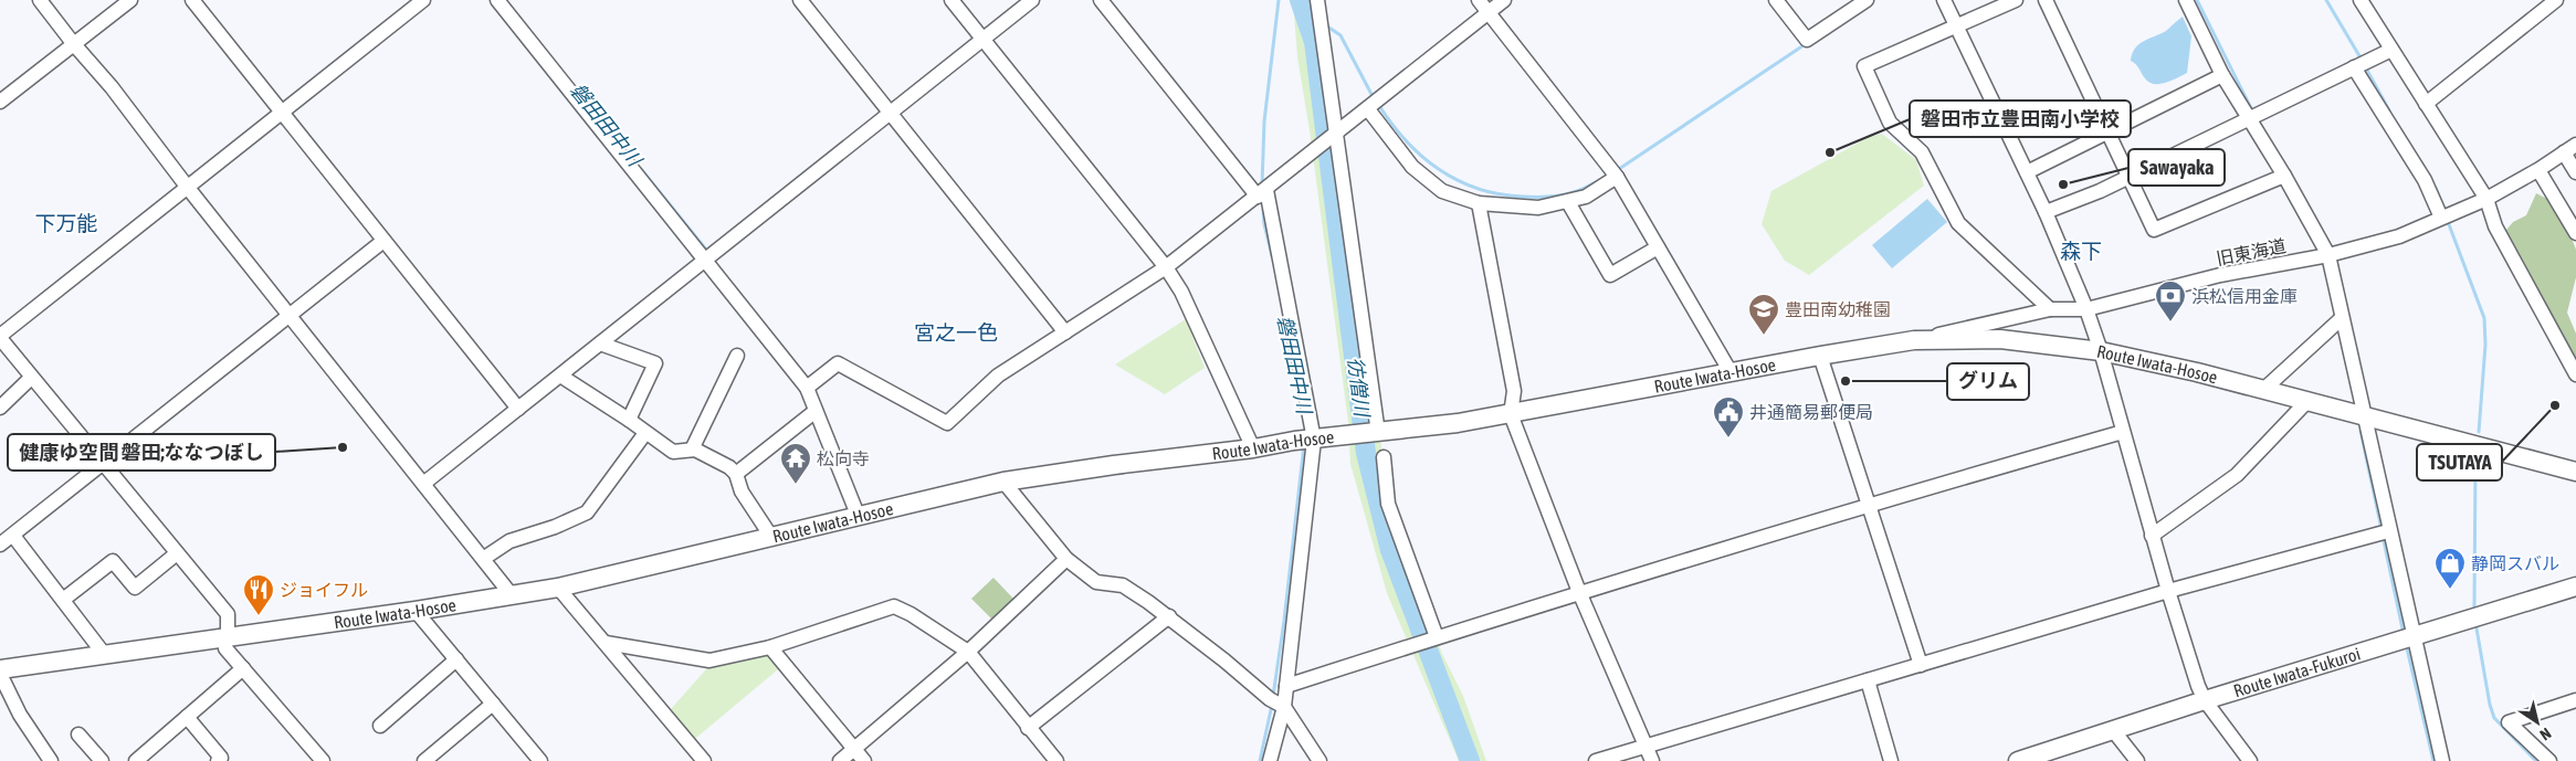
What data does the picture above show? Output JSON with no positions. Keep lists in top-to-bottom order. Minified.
{"streets":{"main road":["Route Iwata-Hosoe","Route Iwata-Fukuroi"],"street":["旧東海道"]},"crossings":[["旧東海道","Route Iwata-Hosoe"]],"districts":["下万能","森下","宮之一色"],"water":["磐田田中川","彷僧川"],"places":{"other":["磐田市立豊田南小学校","Sawayaka","グリム","TSUTAYA","健康ゆ空間 磐田;ななつぼし"],"bank":["浜松信用金庫"],"school or university":["豊田南幼稚園"],"public building":["井通簡易郵便局"],"temple":["松向寺"],"shop":["静岡スバル"],"restaurant":["ジョイフル"]},"north":"bottom right"}
